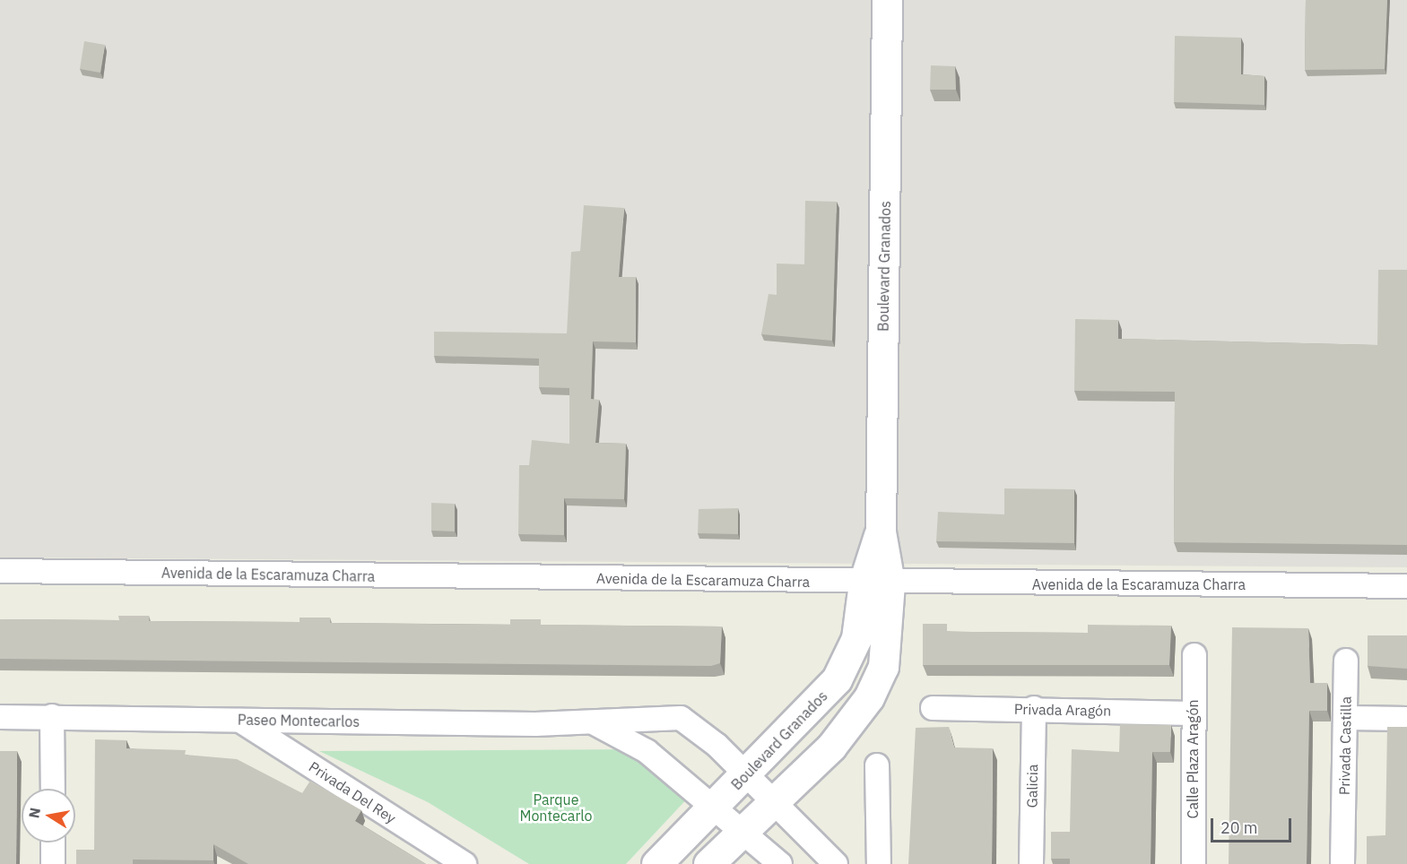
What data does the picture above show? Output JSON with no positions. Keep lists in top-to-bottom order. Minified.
{"streets":{"street":["Boulevard Granados","Avenida de la Escaramuza Charra","Privada Aragón","Paseo Montecarlos","Privada Castilla","Calle Plaza Aragón","Galicia","Privada Del Rey"]},"crossings":[["Boulevard Granados","Avenida de la Escaramuza Charra"],["Boulevard Granados","Paseo Montecarlos"],["Privada Aragón","Calle Plaza Aragón"],["Privada Aragón","Galicia"],["Paseo Montecarlos","Privada Del Rey"]],"parks":["Parque Montecarlo"],"scale_bar":"20 m","north":"left"}
